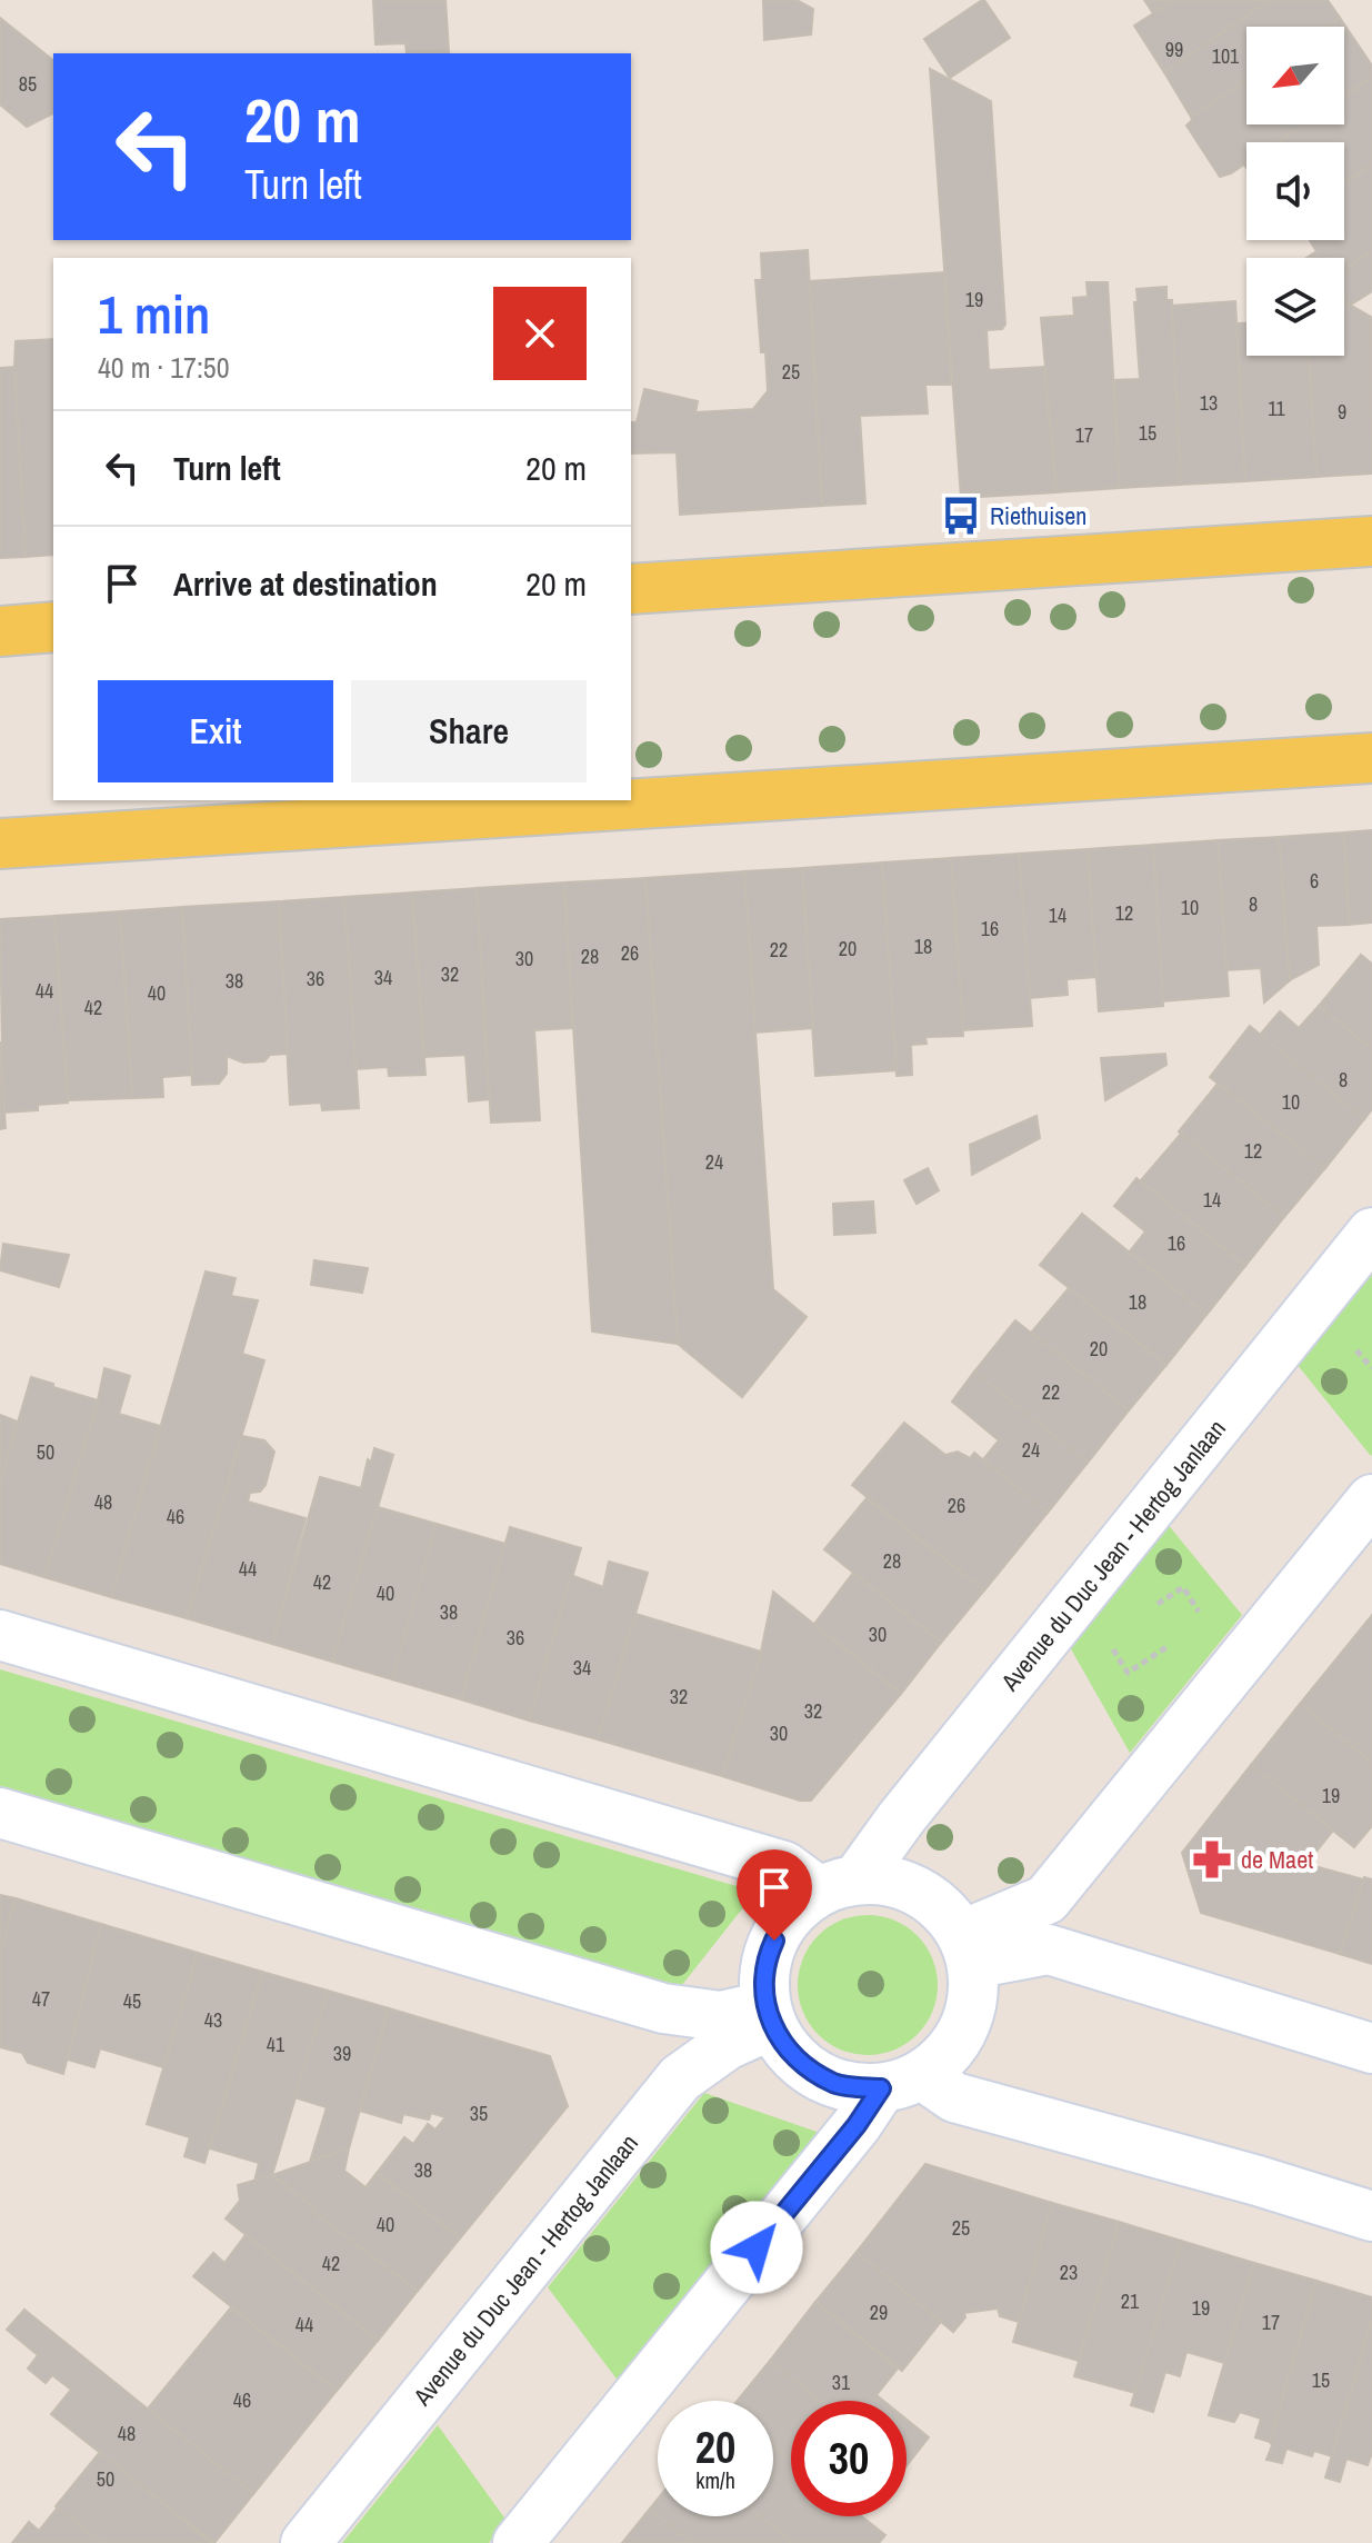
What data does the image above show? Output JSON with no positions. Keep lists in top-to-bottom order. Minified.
{"streets":{"street":["Avenue du Duc Jean - Hertog Janlaan"]},"places":{"bus stop":["Riethuisen"],"pharmacy":["de Maet"]},"house_numbers":["99","101","85","19","25","13","11","9","15","17","6","8","10","12","14","16","18","20","22","26","28","30","32","34","36","38","44","40","42","8","10","12","24","14","16","18","20","22","24","50","48","26","46","28","44","42","40","38","30","36","34","32","32","30","19","47","45","43","41","39","35","38","40","25","42","23","21","19","29","17","44","15","31","46","48","50"],"north":"bottom left","page":{"turn":["20 m","Turn left"],"heading":["1 min","40 m · 17:50"],"list":[{"name":"Turn left","value":"20 m"},{"name":"Arrive at destination","value":"20 m"}],"buttons":["Exit","Share"],"speed":"20 km/h","limit":"30"}}
